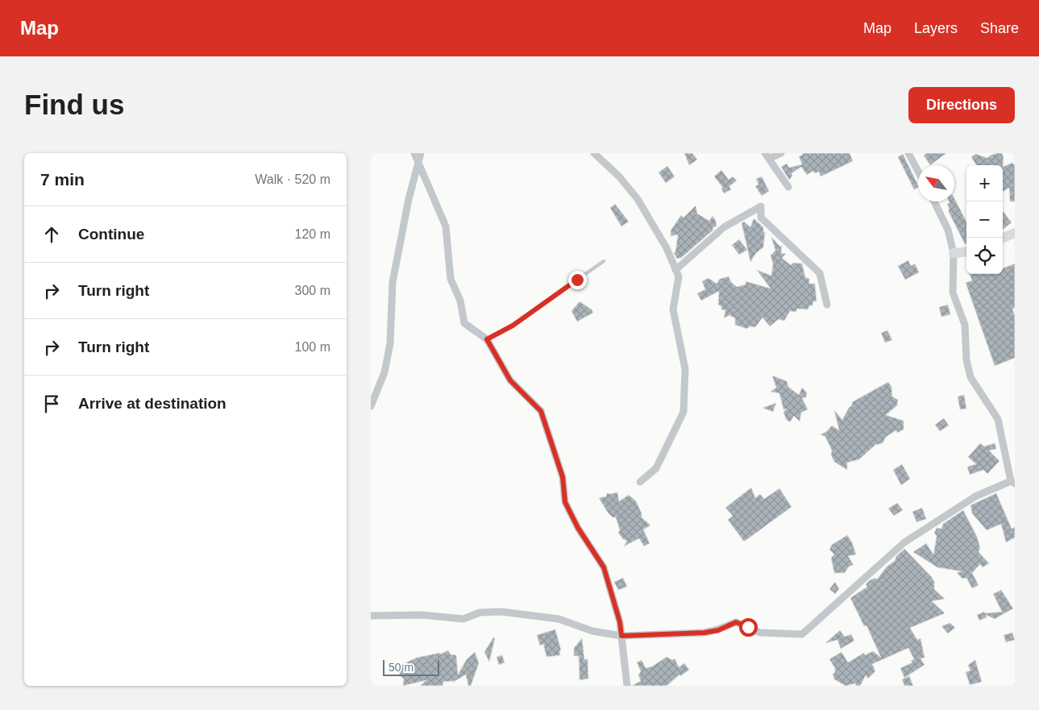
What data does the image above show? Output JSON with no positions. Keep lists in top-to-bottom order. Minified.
{"scale_bar":"50 m","north":"top left","page":{"header":"Map","nav":["Map","Layers","Share"],"buttons":"Directions","title":"Find us","heading":["7 min","Walk · 520 m"],"map_buttons":["+","−"],"list":[["Continue","120 m"],["Turn right","300 m"],["Turn right","100 m"],"Arrive at destination"],"scale":"50 m"}}
